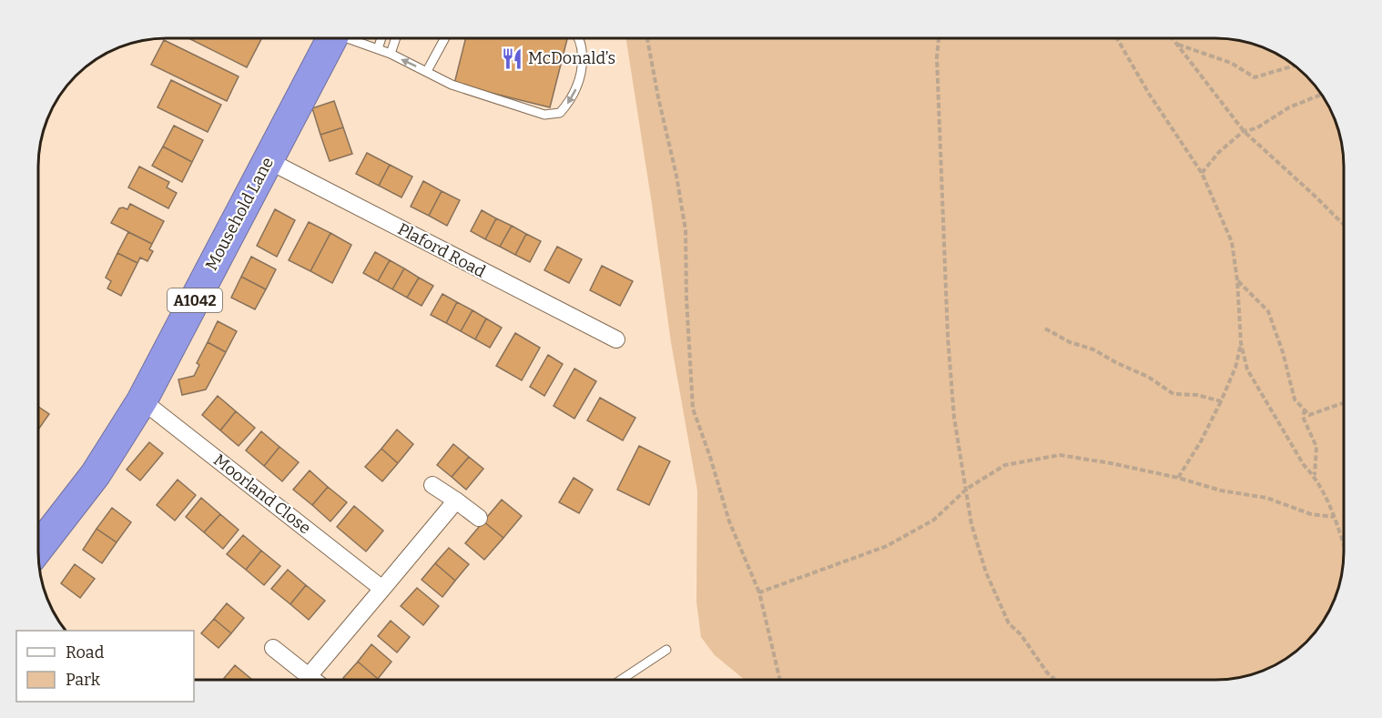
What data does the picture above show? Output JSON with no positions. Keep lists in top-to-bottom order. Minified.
{"streets":{"highway":["Mousehold Lane","A1042"],"street":["Plaford Road","Moorland Close"]},"crossings":[["Mousehold Lane","Plaford Road"],["Mousehold Lane","Moorland Close"]],"places":{"restaurant":["McDonald’s"]},"legend":["Road","Park"]}
